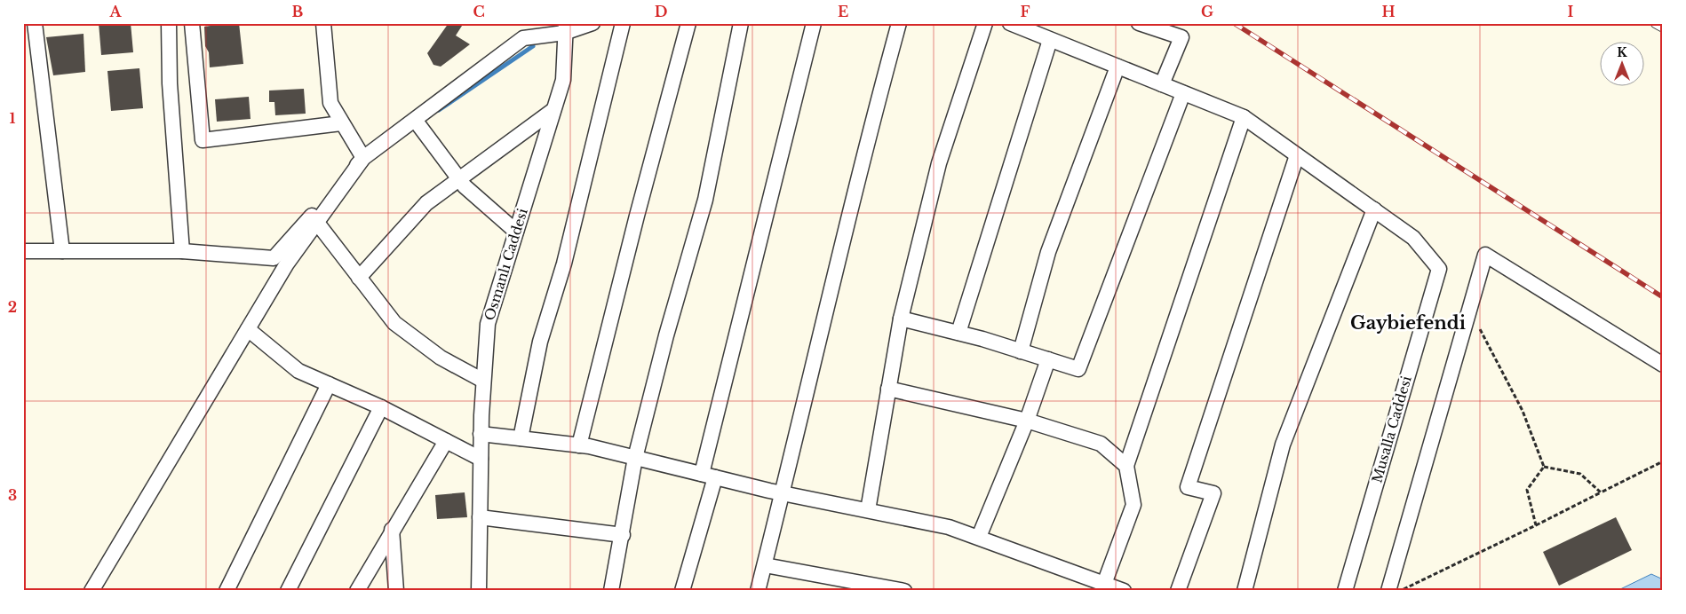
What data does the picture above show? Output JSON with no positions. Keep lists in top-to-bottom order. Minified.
{"streets":{"street":["Osmanlı Caddesi","Musalla Caddesi"]},"districts":["Gaybiefendi"],"north":"top","grid":{"columns":["A","B","C","D","E","F","G","H","I"],"rows":["1","2","3"]}}
